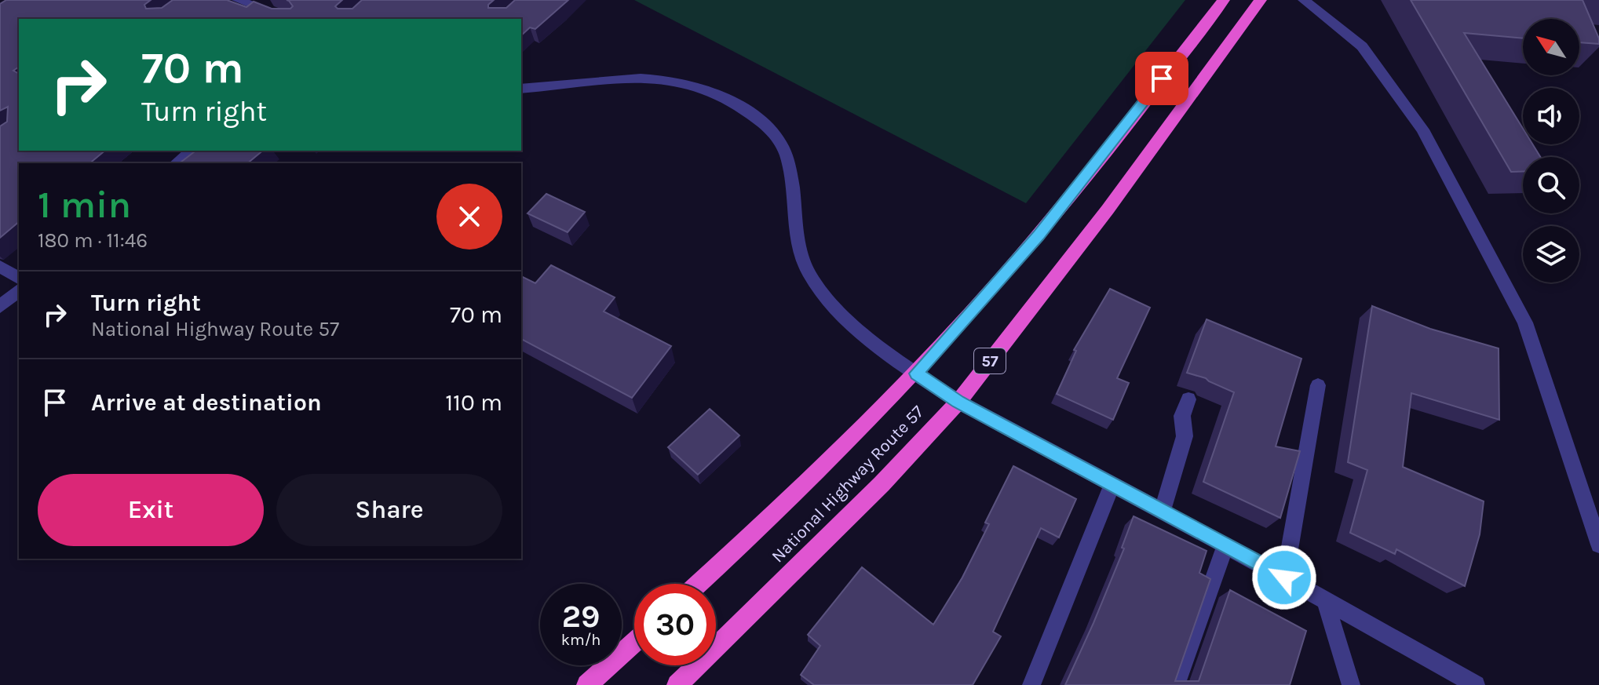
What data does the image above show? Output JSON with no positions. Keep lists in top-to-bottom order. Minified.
{"streets":{"highway":["57","National Highway Route 57"]},"north":"top left","page":{"turn":["70 m","Turn right"],"heading":["1 min","180 m · 11:46"],"list":[{"name":"Turn right","note":"National Highway Route 57","value":"70 m"},{"name":"Arrive at destination","value":"110 m"}],"buttons":["Exit","Share"],"speed":"29 km/h","limit":"30"}}
